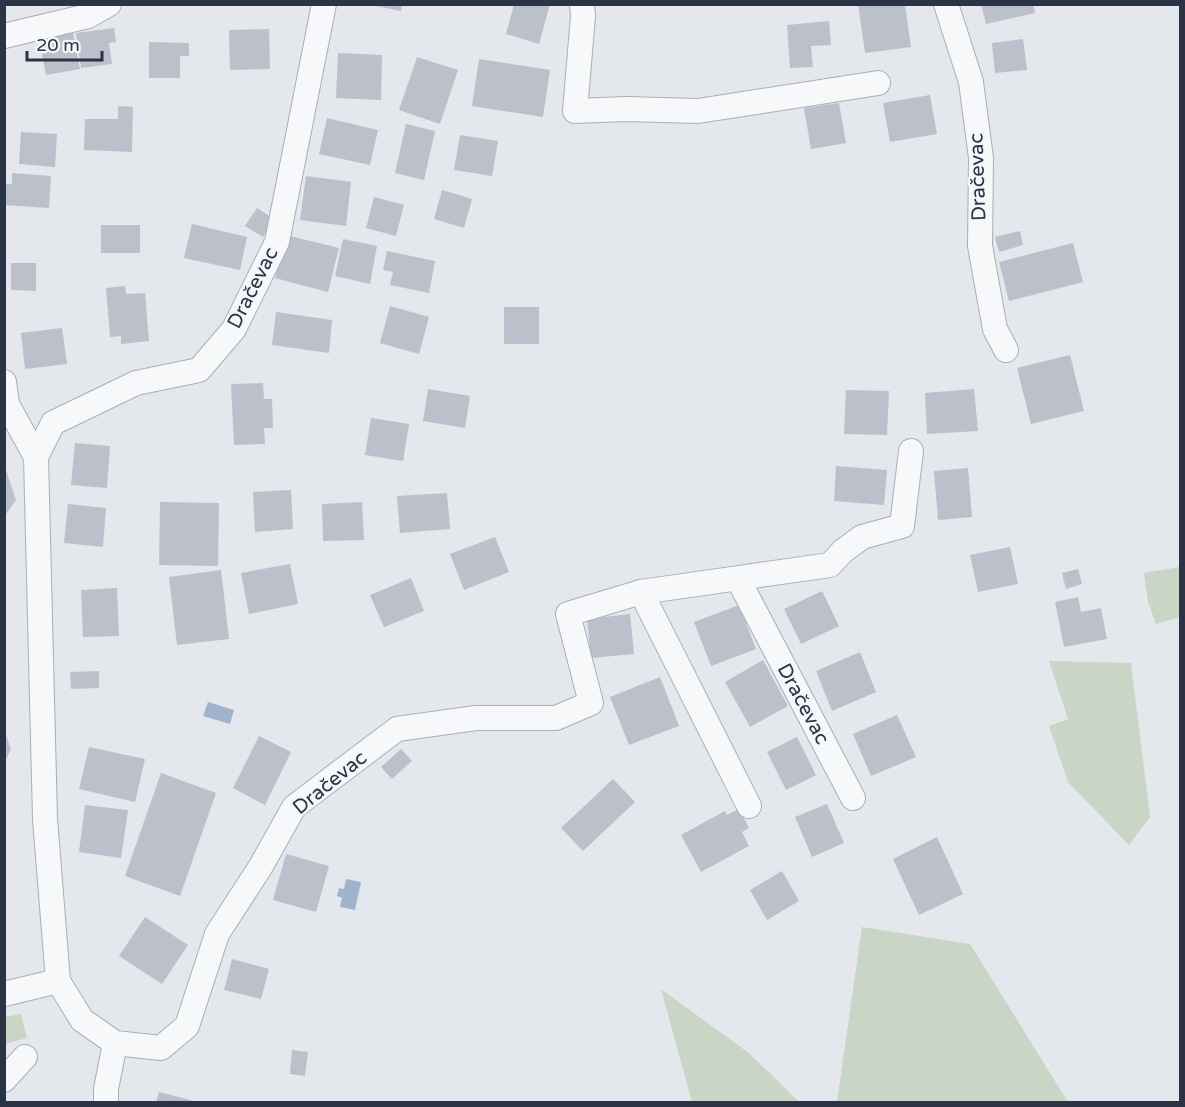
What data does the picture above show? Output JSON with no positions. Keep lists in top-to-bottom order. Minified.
{"streets":{"street":["Dračevac"]},"scale_bar":"20 m"}
